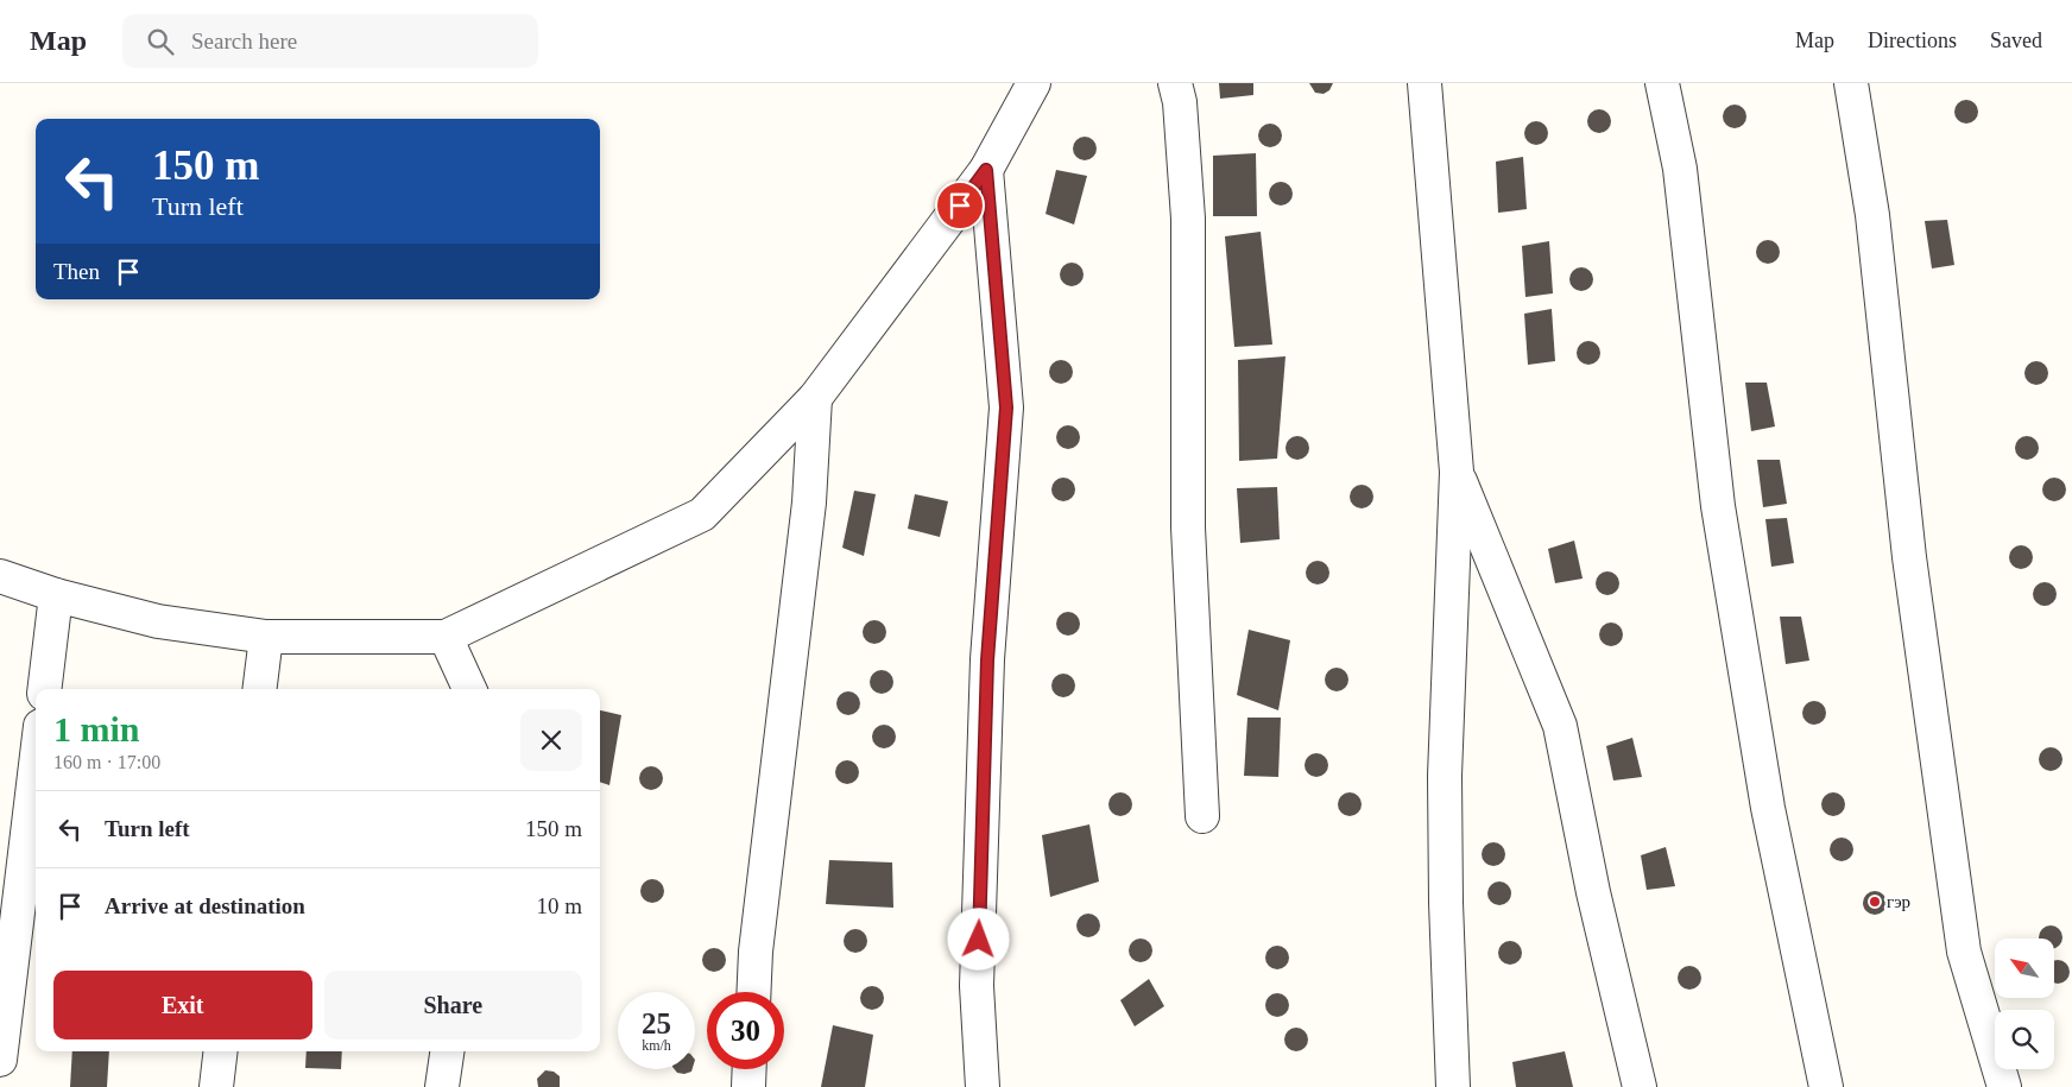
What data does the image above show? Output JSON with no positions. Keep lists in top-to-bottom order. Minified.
{"places":["гэр"],"north":"top left","page":{"header":"Map","search":"Search here","nav":["Map","Directions","Saved"],"turn":["150 m","Turn left"],"then":"Then","heading":["1 min","160 m · 17:00"],"list":[{"name":"Turn left","value":"150 m"},{"name":"Arrive at destination","value":"10 m"}],"buttons":["Exit","Share"],"speed":"25 km/h","limit":"30"}}
